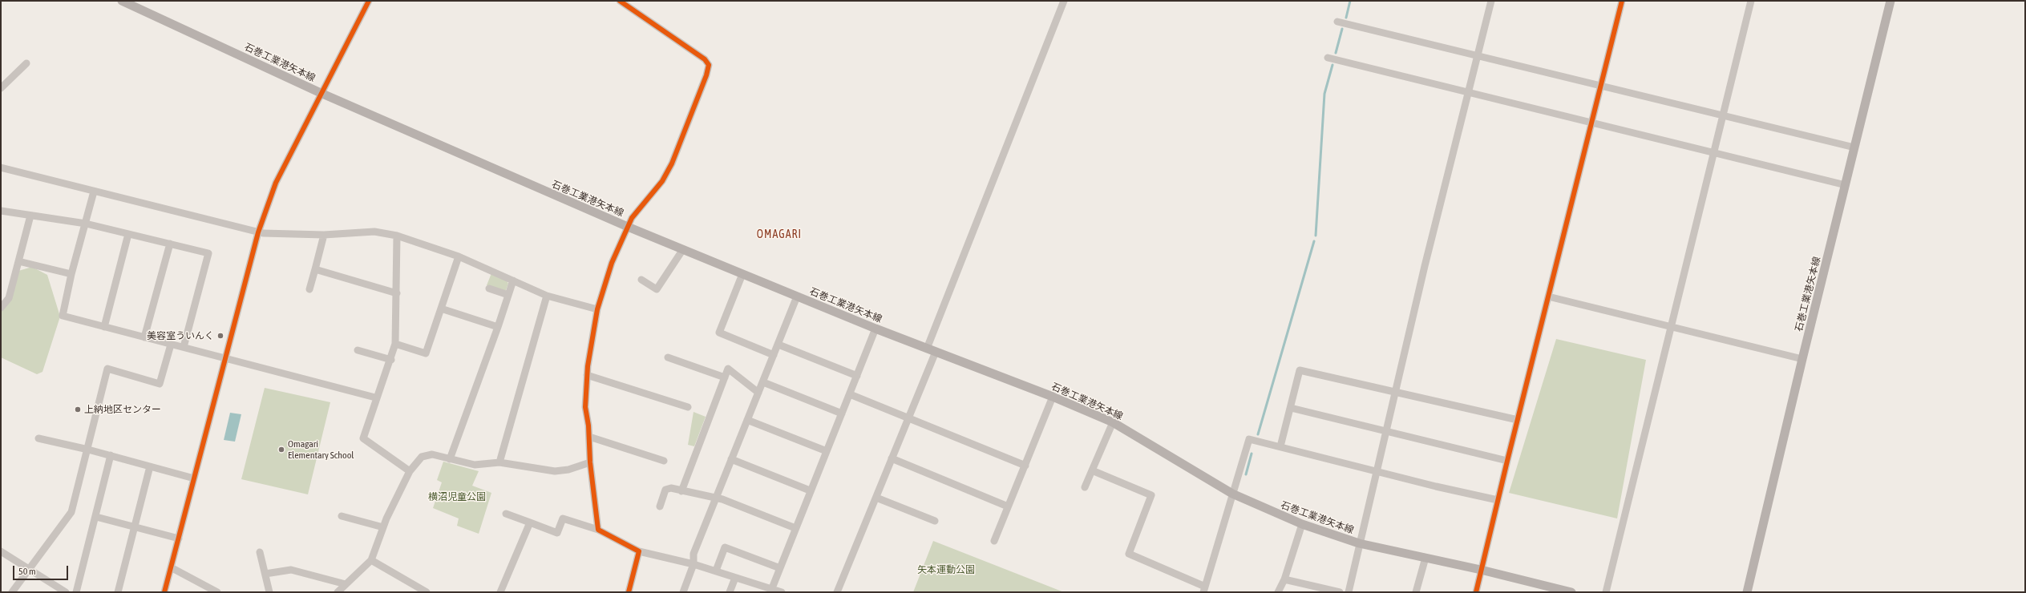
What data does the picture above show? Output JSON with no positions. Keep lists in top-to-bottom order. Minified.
{"streets":{"main road":["石巻工業港矢本線"]},"districts":["OMAGARI"],"parks":["横沼児童公園","矢本運動公園"],"places":["美容室ういんく","上納地区センター","Omagari Elementary School"],"scale_bar":"50 m"}
